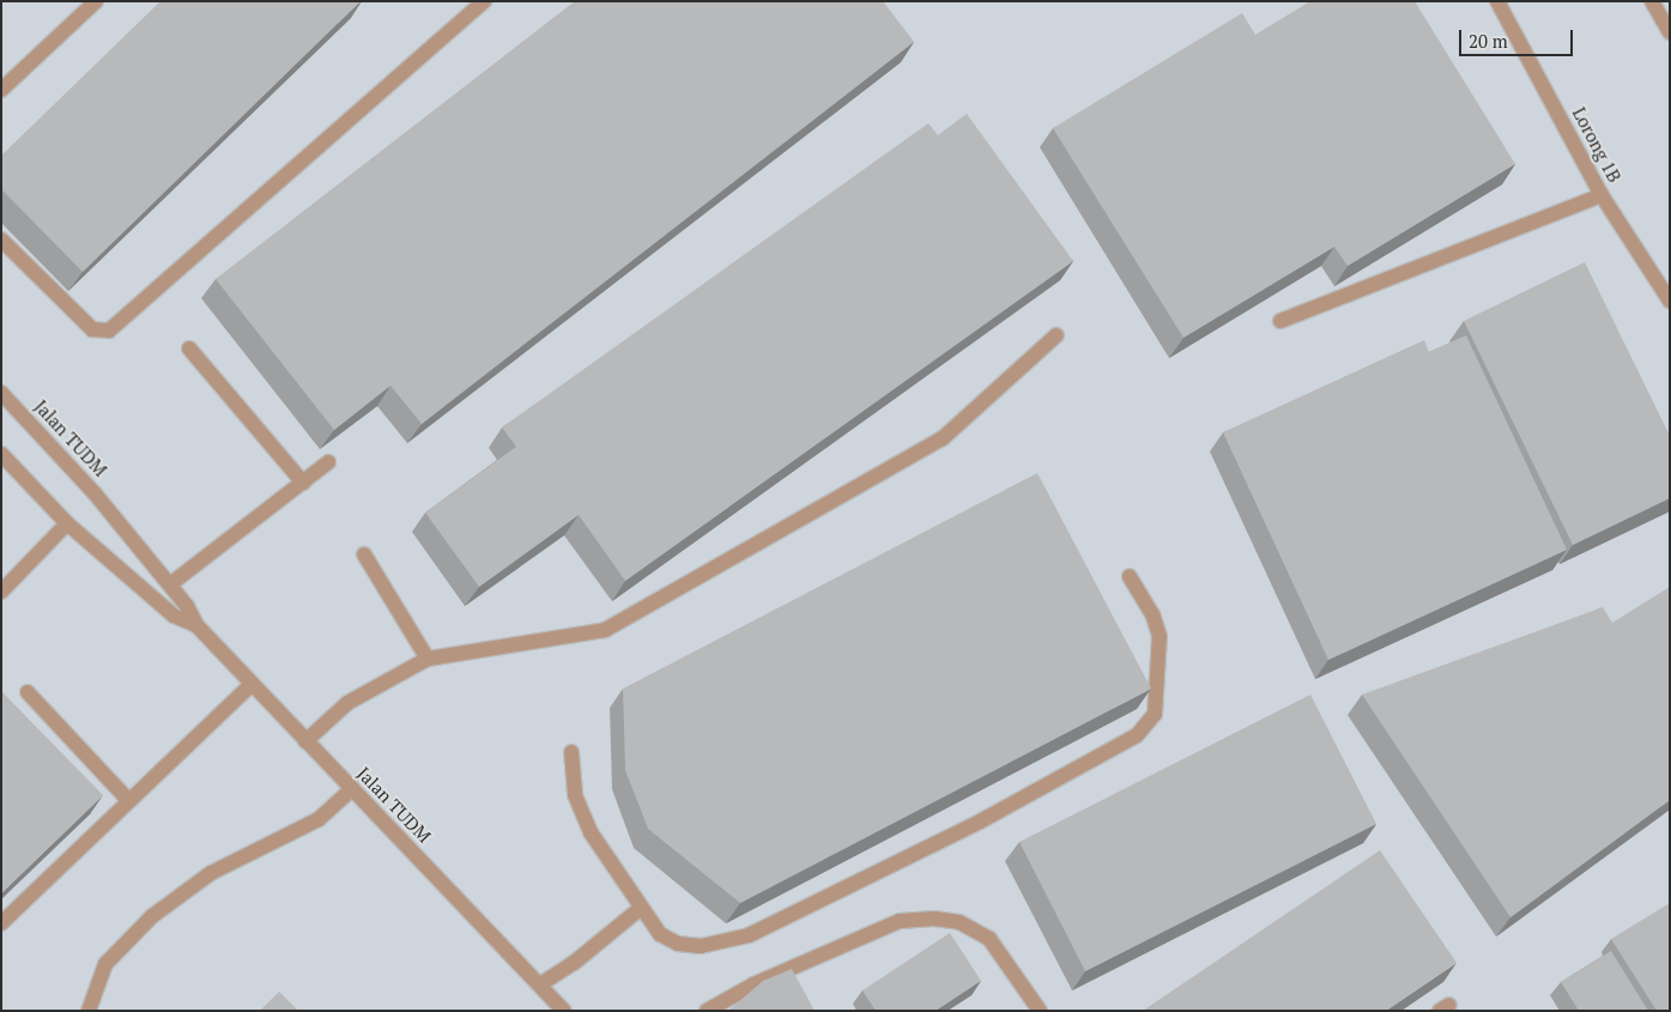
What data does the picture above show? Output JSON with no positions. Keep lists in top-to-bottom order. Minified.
{"streets":{"street":["Lorong 1B","Jalan TUDM"]},"scale_bar":"20 m"}
